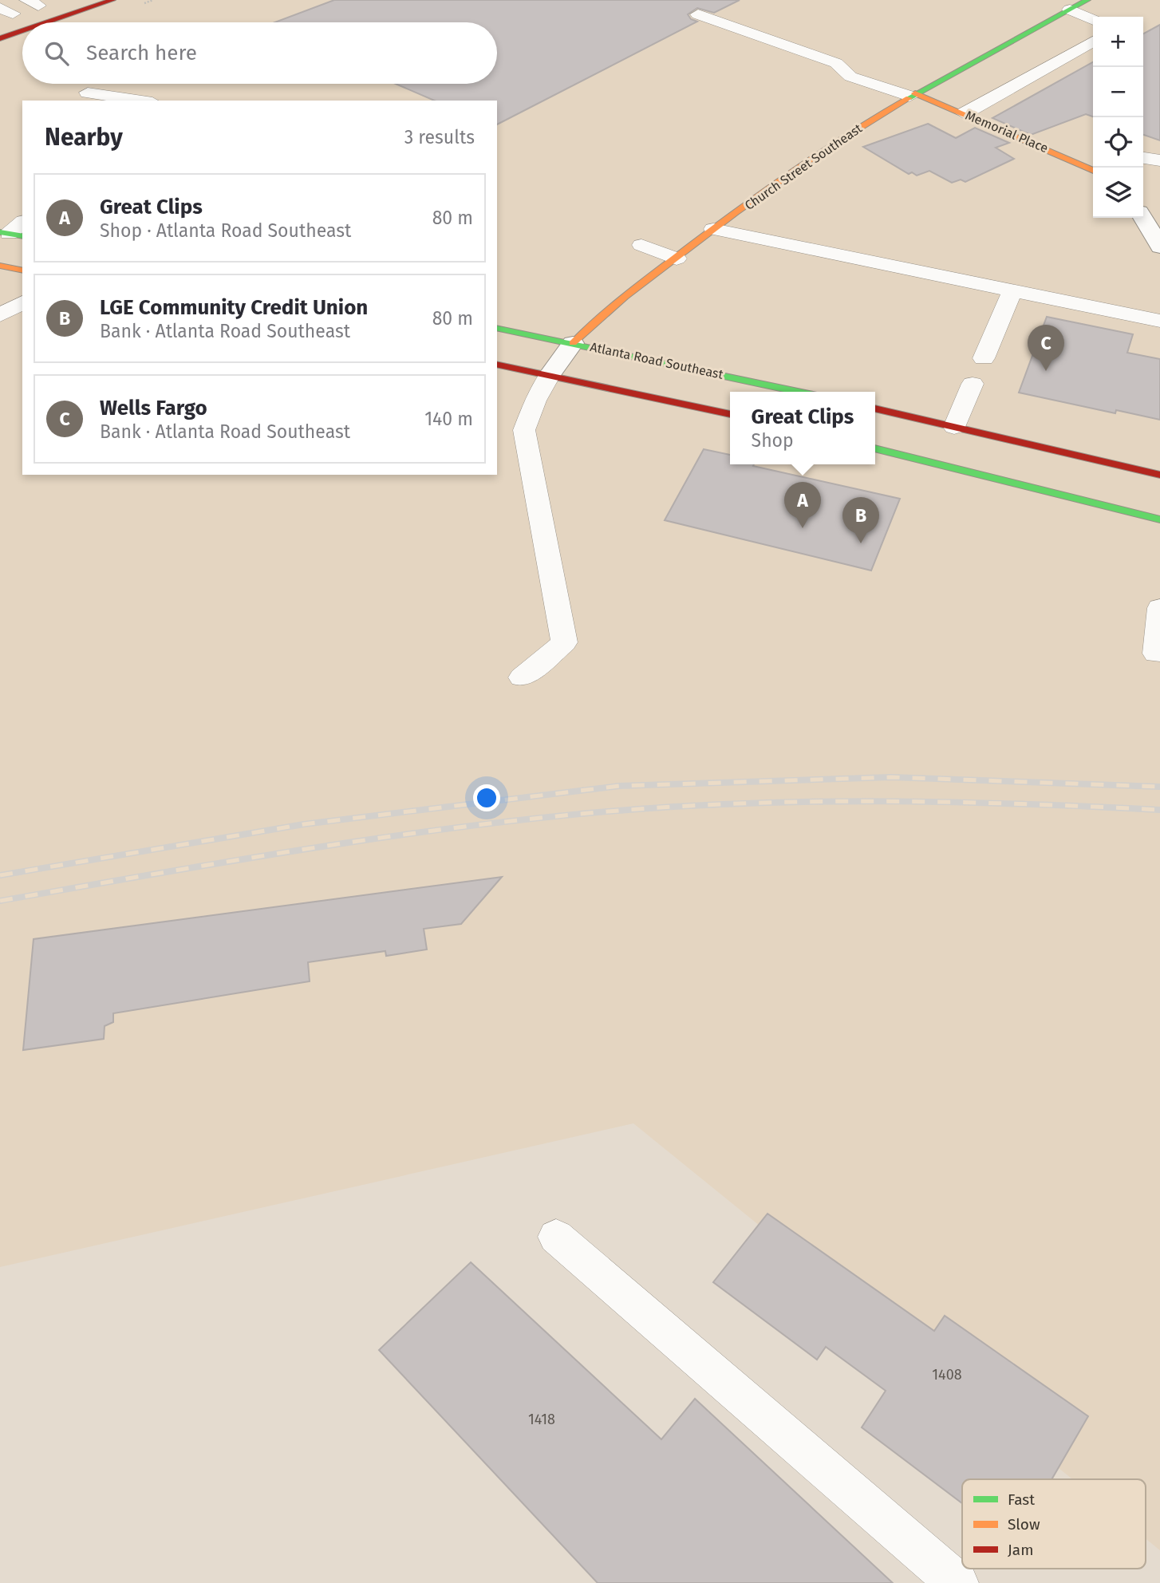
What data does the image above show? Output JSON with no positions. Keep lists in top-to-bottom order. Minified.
{"streets":{"main road":["Memorial Place","Church Street Southeast","Atlanta Road Southeast"]},"crossings":[["Memorial Place","Church Street Southeast"],["Church Street Southeast","Atlanta Road Southeast"]],"house_numbers":["1408","1418"],"legend":["Fast","Slow","Jam"],"page":{"map_buttons":["+","−"],"search":"Search here","heading":["Nearby","3 results"],"list":[{"mark":"A","name":"Great Clips","note":"Shop · Atlanta Road Southeast","value":"80 m"},{"mark":"B","name":"LGE Community Credit Union","note":"Bank · Atlanta Road Southeast","value":"80 m"},{"mark":"C","name":"Wells Fargo","note":"Bank · Atlanta Road Southeast","value":"140 m"}],"pins":["C","A","B"],"popup":["Great Clips","Shop"]}}
